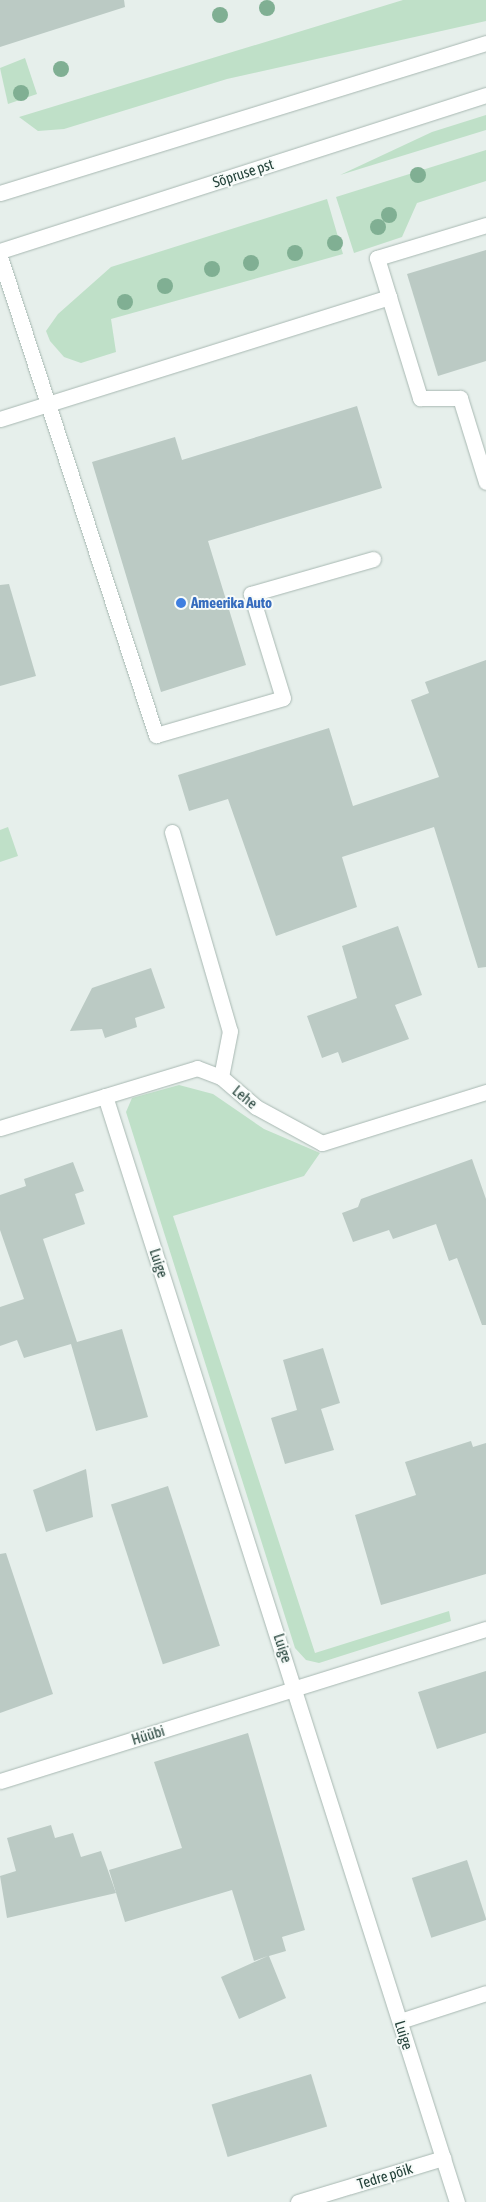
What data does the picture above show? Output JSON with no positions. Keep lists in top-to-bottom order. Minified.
{"streets":{"street":["Sõpruse pst","Lehe","Luige","Hüübi","Tedre põik"]},"crossings":[["Lehe","Luige"],["Luige","Hüübi"],["Luige","Tedre põik"]],"places":["Ameerika Auto"]}
